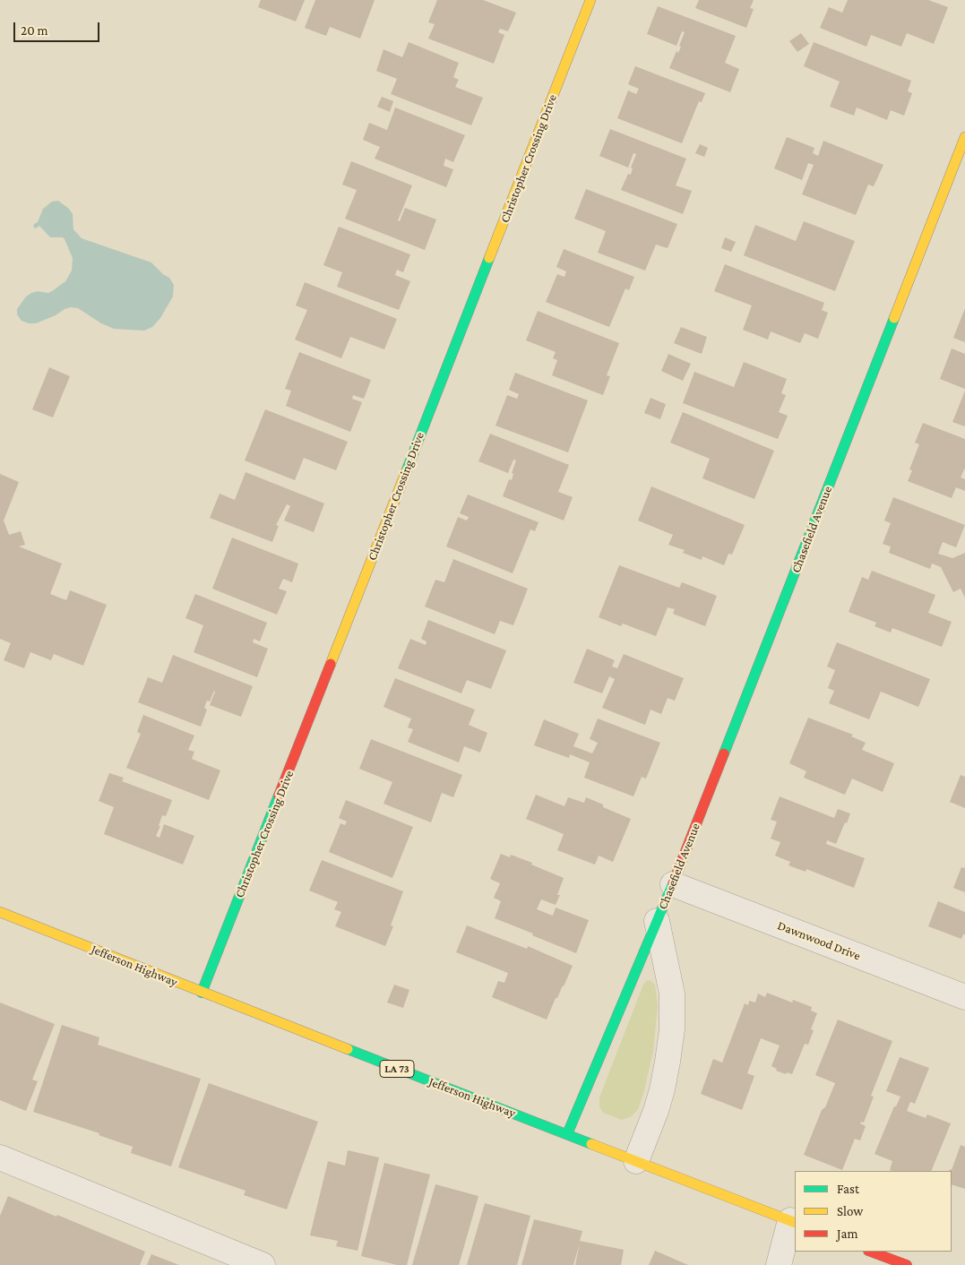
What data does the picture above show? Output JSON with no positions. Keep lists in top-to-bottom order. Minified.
{"streets":{"street":["Christopher Crossing Drive","Chasefield Avenue","Dawnwood Drive","Jefferson Highway","LA 73"]},"crossings":[["Christopher Crossing Drive","Jefferson Highway"],["Chasefield Avenue","Dawnwood Drive"],["Chasefield Avenue","Jefferson Highway"]],"legend":["Fast","Slow","Jam"],"scale_bar":"20 m"}
